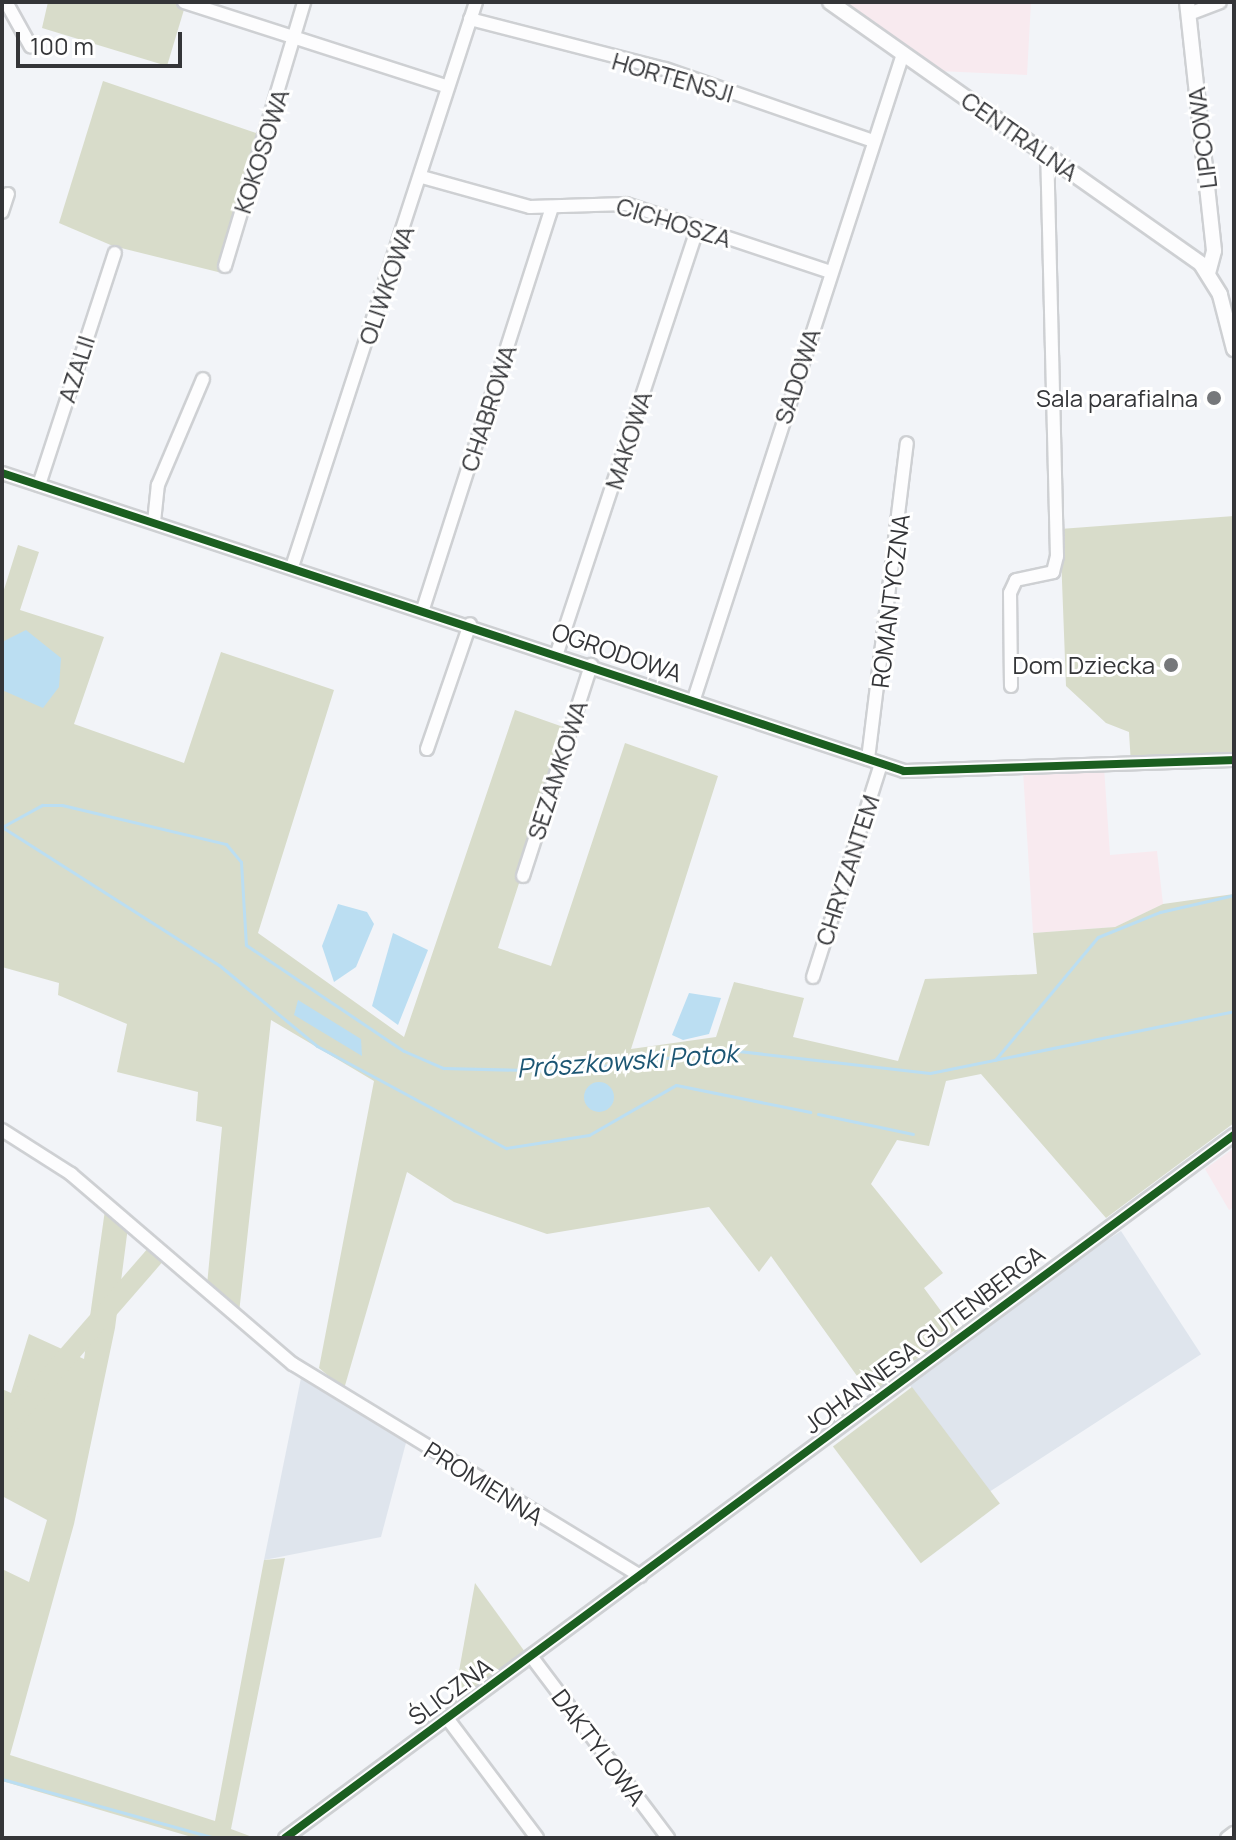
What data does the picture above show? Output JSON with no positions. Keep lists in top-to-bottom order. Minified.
{"streets":{"street":["HORTENSJI","CENTRALNA","LIPCOWA","KOKOSOWA","CICHOSZA","OLIWKOWA","AZALII","SADOWA","CHABROWA","MAKOWA","ROMANTYCZNA","OGRODOWA","SEZAMKOWA","CHRYZANTEM","JOHANNESA GUTENBERGA","PROMIENNA","ŚLICZNA","DAKTYLOWA"]},"crossings":[["HORTENSJI","OLIWKOWA"],["HORTENSJI","SADOWA"],["CENTRALNA","LIPCOWA"],["CENTRALNA","SADOWA"],["CICHOSZA","OLIWKOWA"],["CICHOSZA","SADOWA"],["CICHOSZA","CHABROWA"],["CICHOSZA","MAKOWA"],["OLIWKOWA","OGRODOWA"],["AZALII","OGRODOWA"],["SADOWA","OGRODOWA"],["CHABROWA","OGRODOWA"],["MAKOWA","OGRODOWA"],["ROMANTYCZNA","OGRODOWA"],["ROMANTYCZNA","CHRYZANTEM"],["OGRODOWA","SEZAMKOWA"],["OGRODOWA","CHRYZANTEM"],["JOHANNESA GUTENBERGA","PROMIENNA"],["JOHANNESA GUTENBERGA","ŚLICZNA"],["PROMIENNA","ŚLICZNA"],["ŚLICZNA","DAKTYLOWA"]],"water":["Prószkowski Potok"],"places":["Sala parafialna","Dom Dziecka"],"scale_bar":"100 m"}
